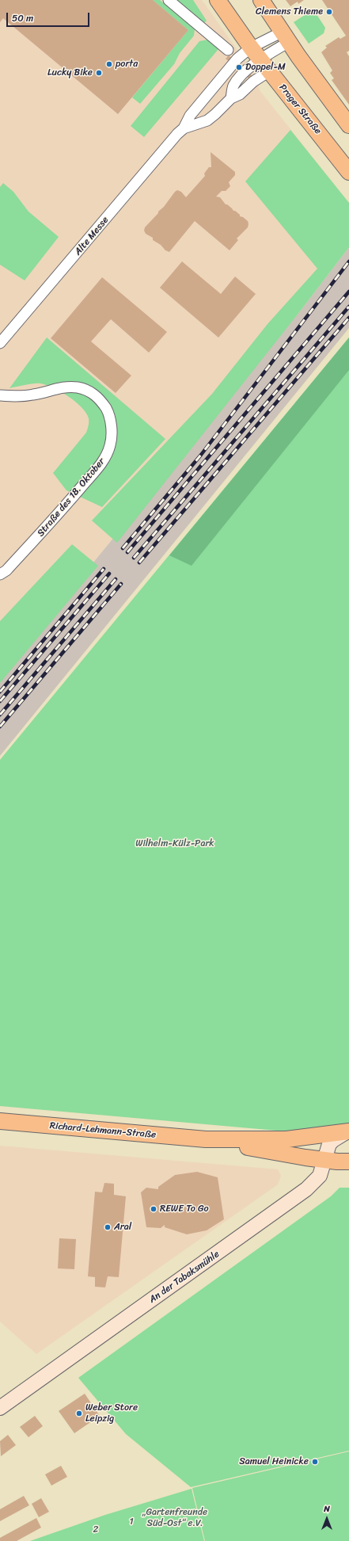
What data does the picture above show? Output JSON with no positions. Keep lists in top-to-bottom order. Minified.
{"streets":{"main road":["Prager Straße","Richard-Lehmann-Straße","An der Tabaksmühle"],"street":["Alte Messe","Straße des 18. Oktober"]},"crossings":[["Prager Straße","Alte Messe"],["Richard-Lehmann-Straße","An der Tabaksmühle"]],"parks":["Wilhelm-Külz-Park","„Gartenfreunde Süd-Ost“ e.V.","1","2"],"places":["Clemens Thieme","porta","Doppel-M","Lucky Bike","REWE To Go","Aral","Weber Store Leipzig","Samuel Heinicke"],"scale_bar":"50 m","north":"top"}
